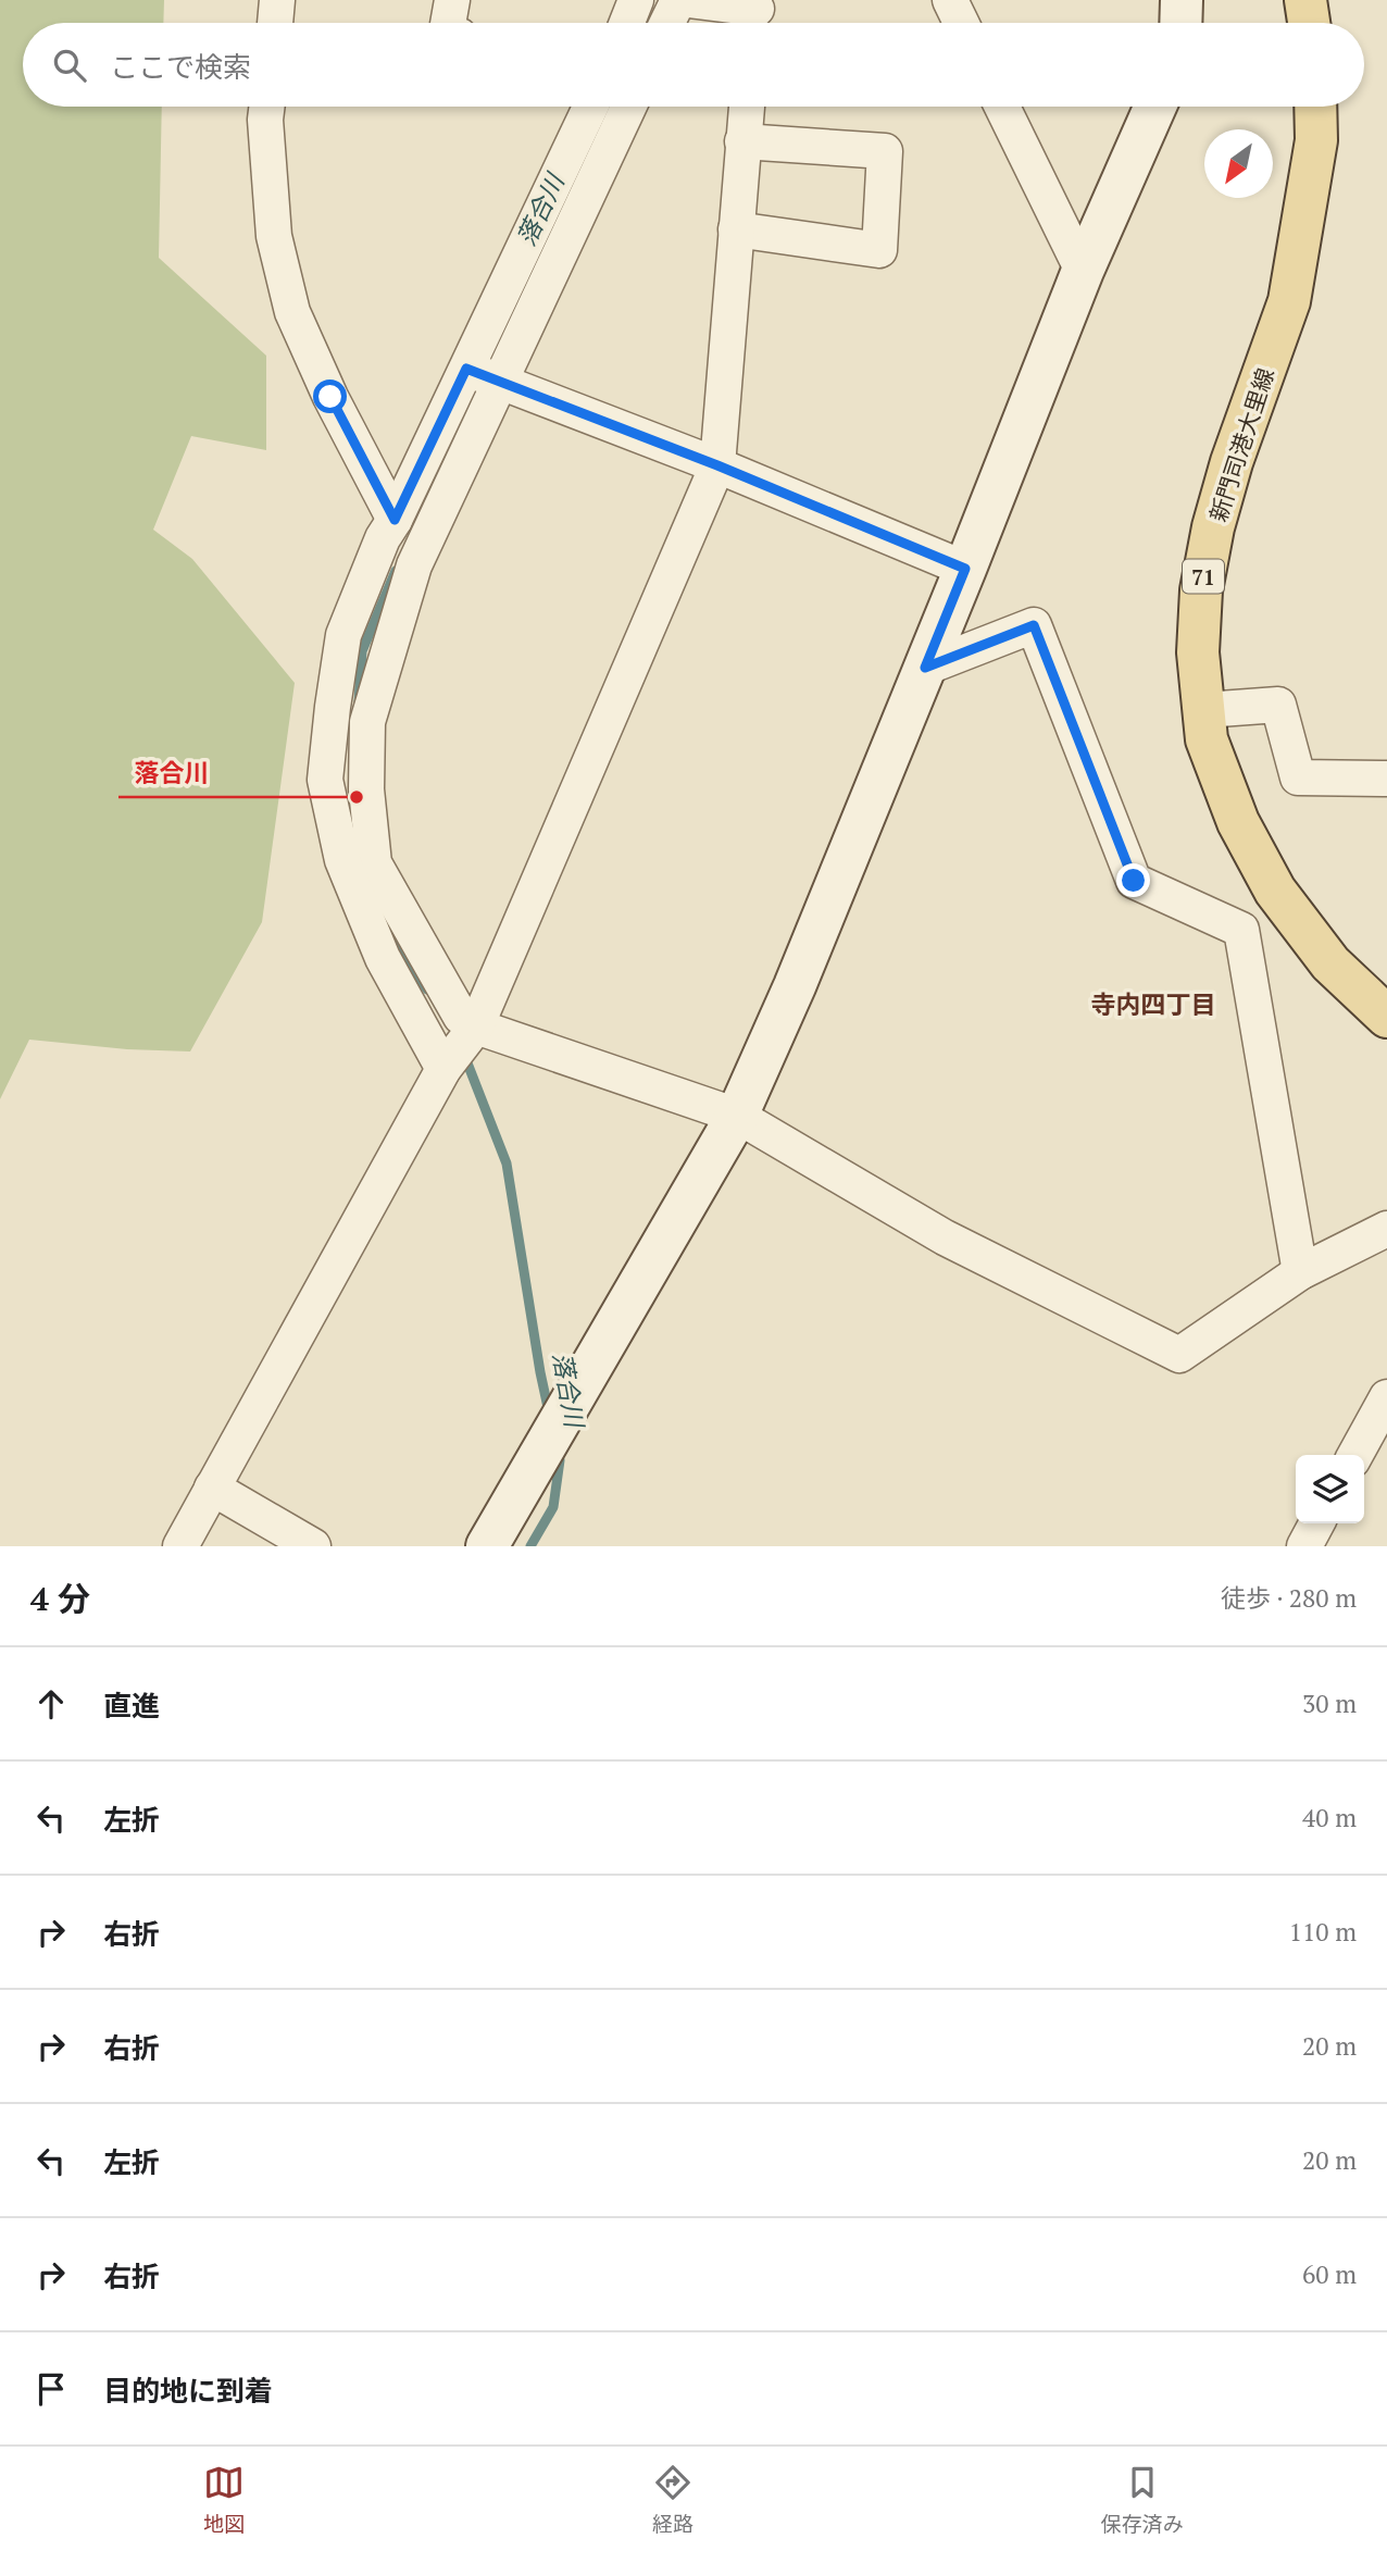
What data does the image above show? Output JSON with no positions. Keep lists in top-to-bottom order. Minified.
{"streets":{"main road":["新門司港大里線","71"]},"districts":["寺内四丁目"],"water":["落合川"],"places":["落合川"],"north":"bottom left","page":{"search":"ここで検索","heading":["4 分","徒歩 · 280 m"],"list":[["直進","30 m"],["左折","40 m"],["右折","110 m"],["右折","20 m"],["左折","20 m"],["右折","60 m"],"目的地に到着"],"nav":["地図","経路","保存済み"]}}
